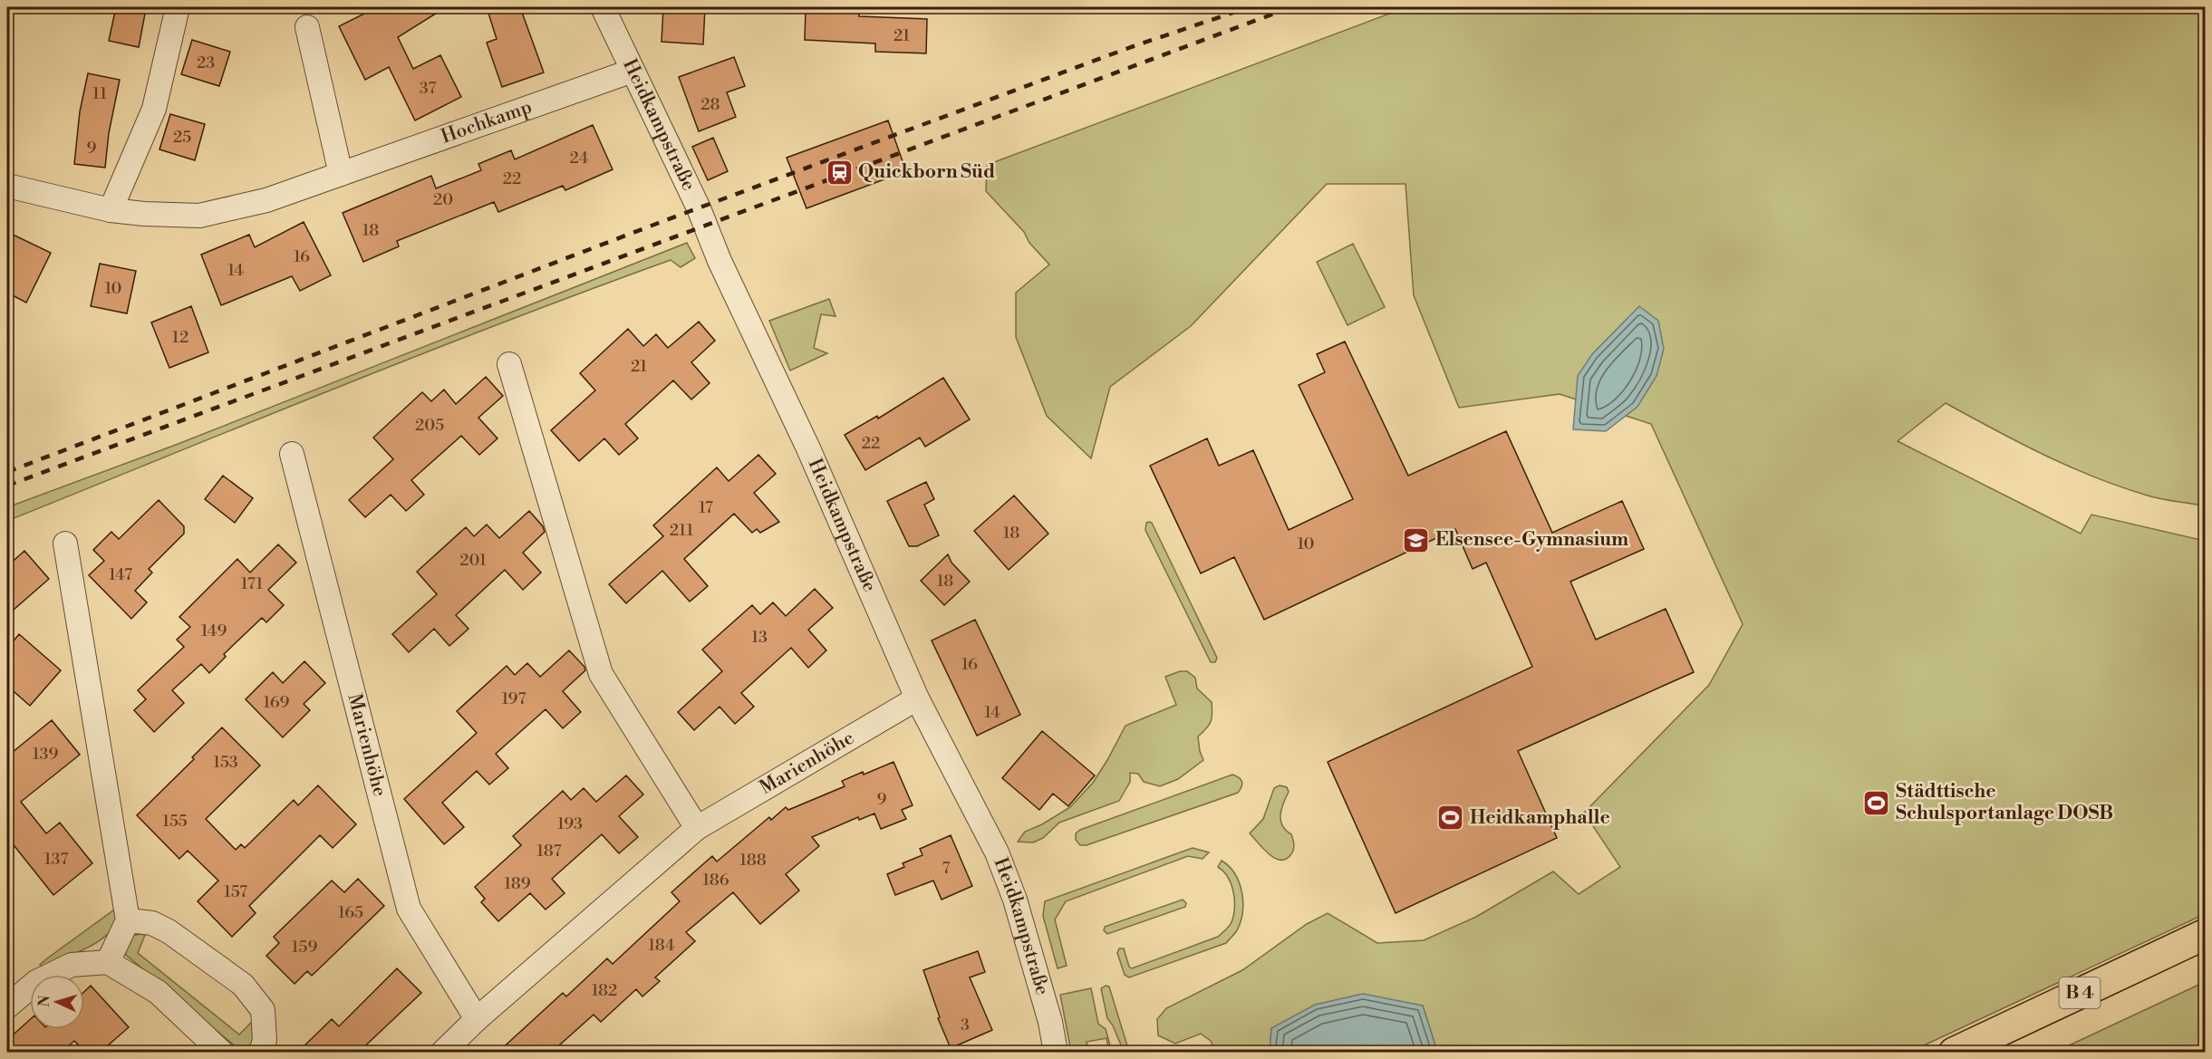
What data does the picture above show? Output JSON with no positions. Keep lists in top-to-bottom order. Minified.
{"streets":{"main road":["B 4"],"street":["Hochkamp","Heidkampstraße","Marienhöhe"]},"crossings":[["Hochkamp","Heidkampstraße"],["Heidkampstraße","Marienhöhe"]],"places":{"station":["Quickborn Süd"],"school or university":["Elsensee-Gymnasium"],"sports":["Städttische Schulsportanlage DOSB","Heidkamphalle"]},"house_numbers":["21","23","37","11","28","25","9","24","22","20","18","16","14","10","12","21","205","22","17","211","18","10","201","147","18","171","149","13","16","197","169","14","139","153","9","155","193","187","137","188","7","186","189","157","165","184","159","182","3"],"north":"left"}
